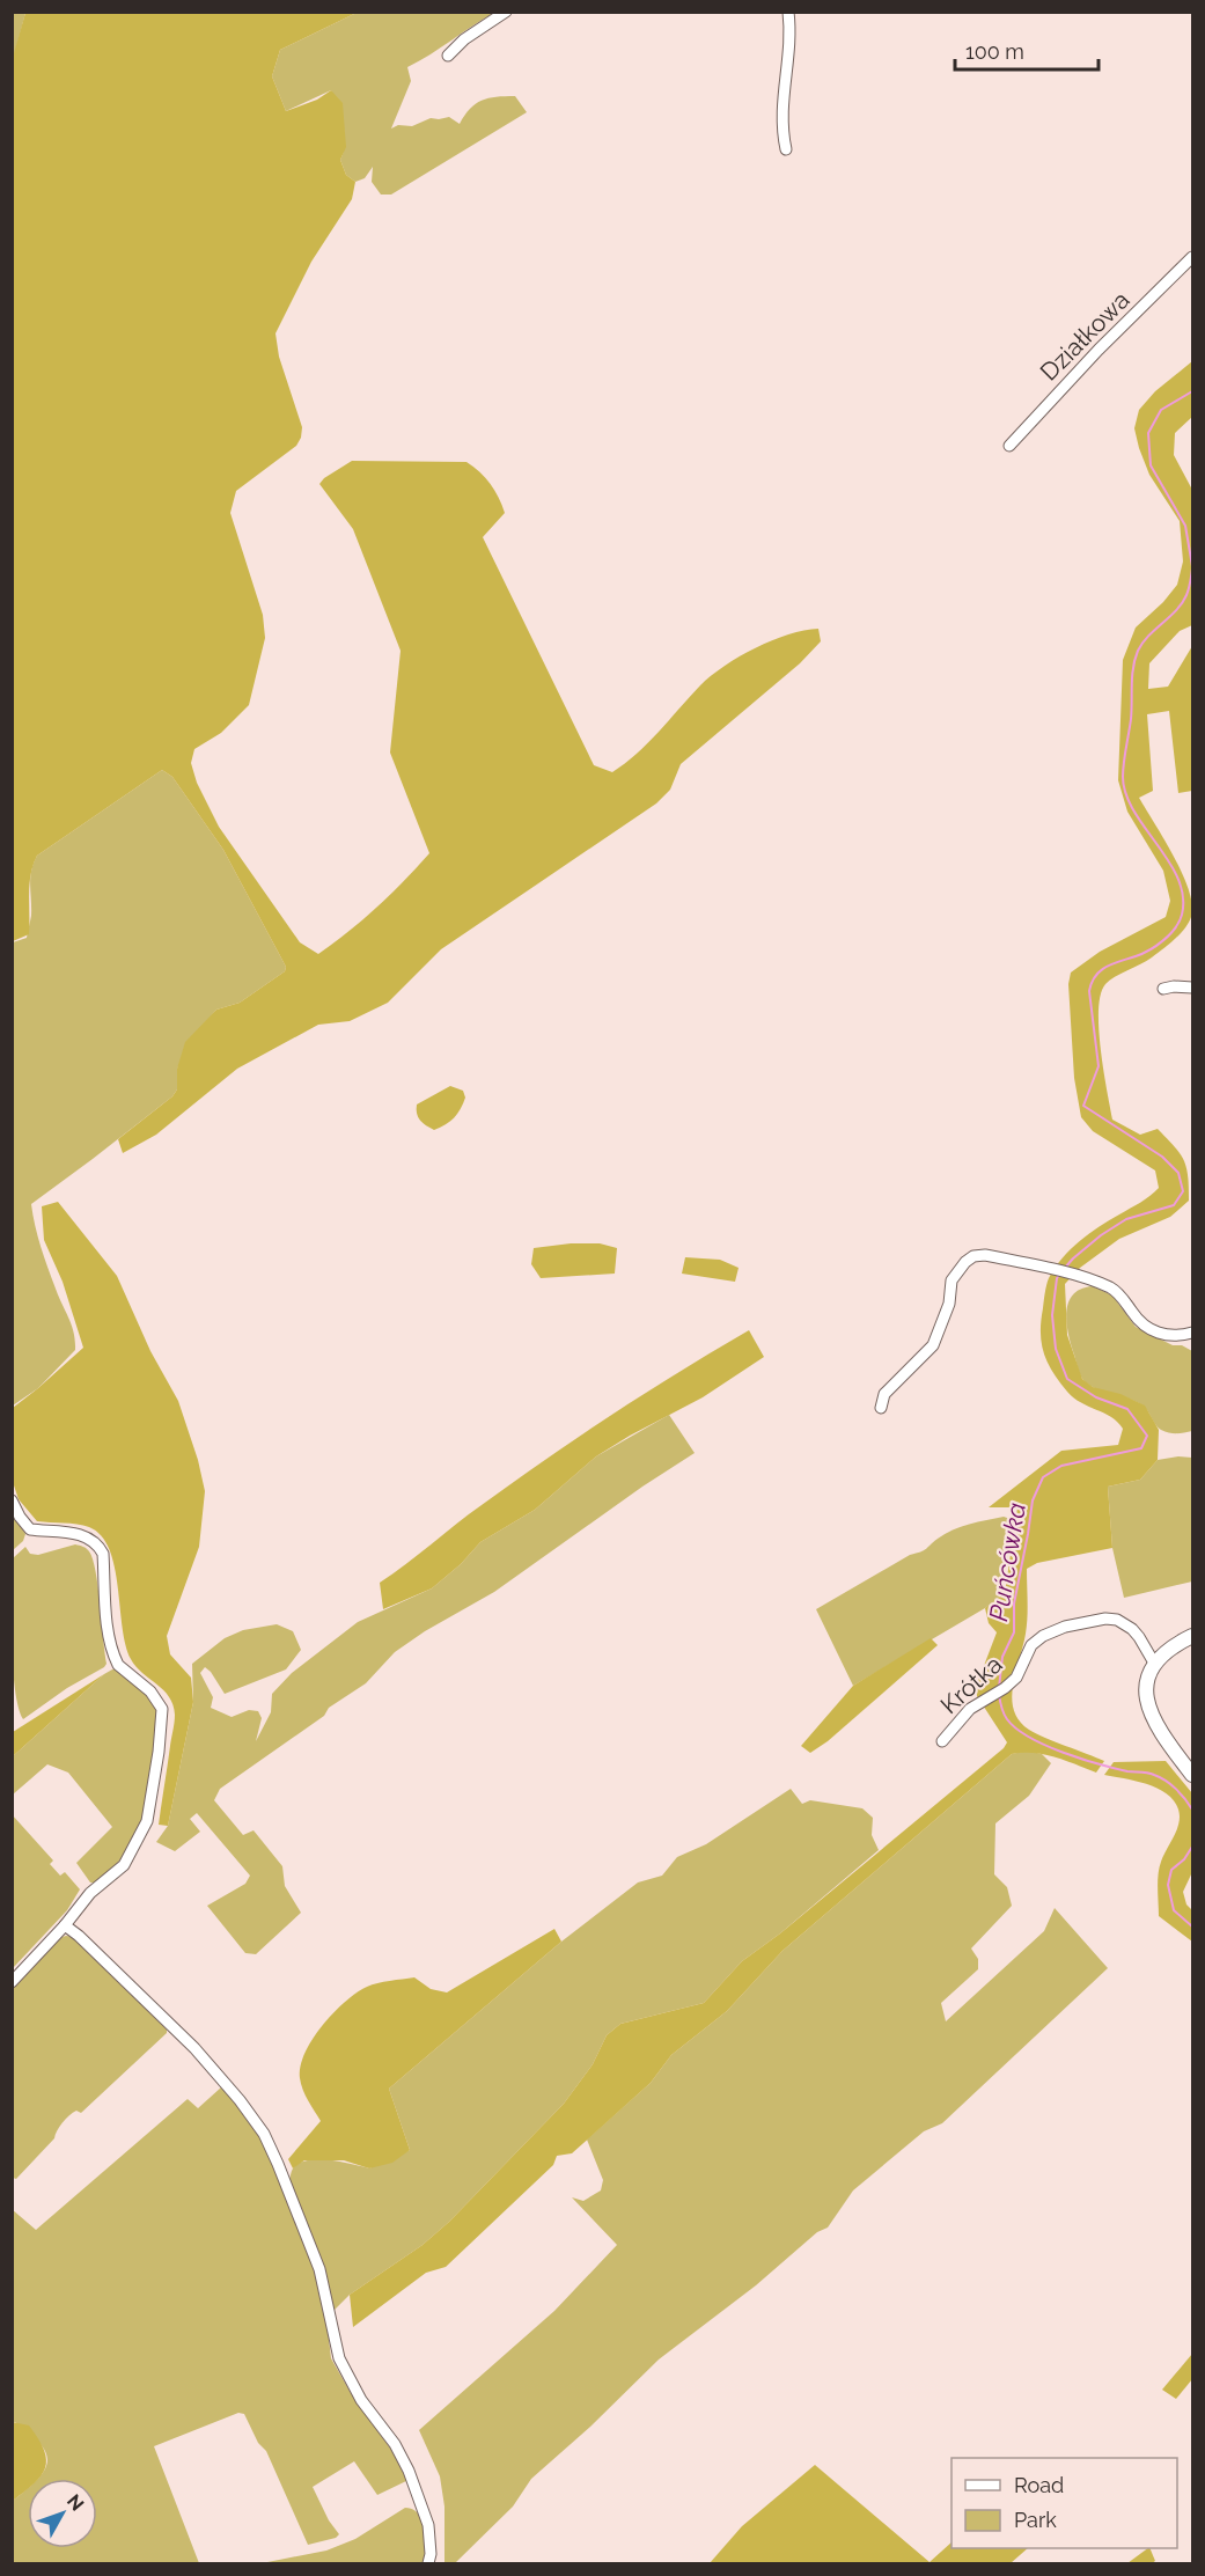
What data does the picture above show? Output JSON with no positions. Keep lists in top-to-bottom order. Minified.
{"streets":{"street":["Działkowa","Krótka"]},"water":["Puńcówka"],"legend":["Road","Park"],"scale_bar":"100 m","north":"top right"}
